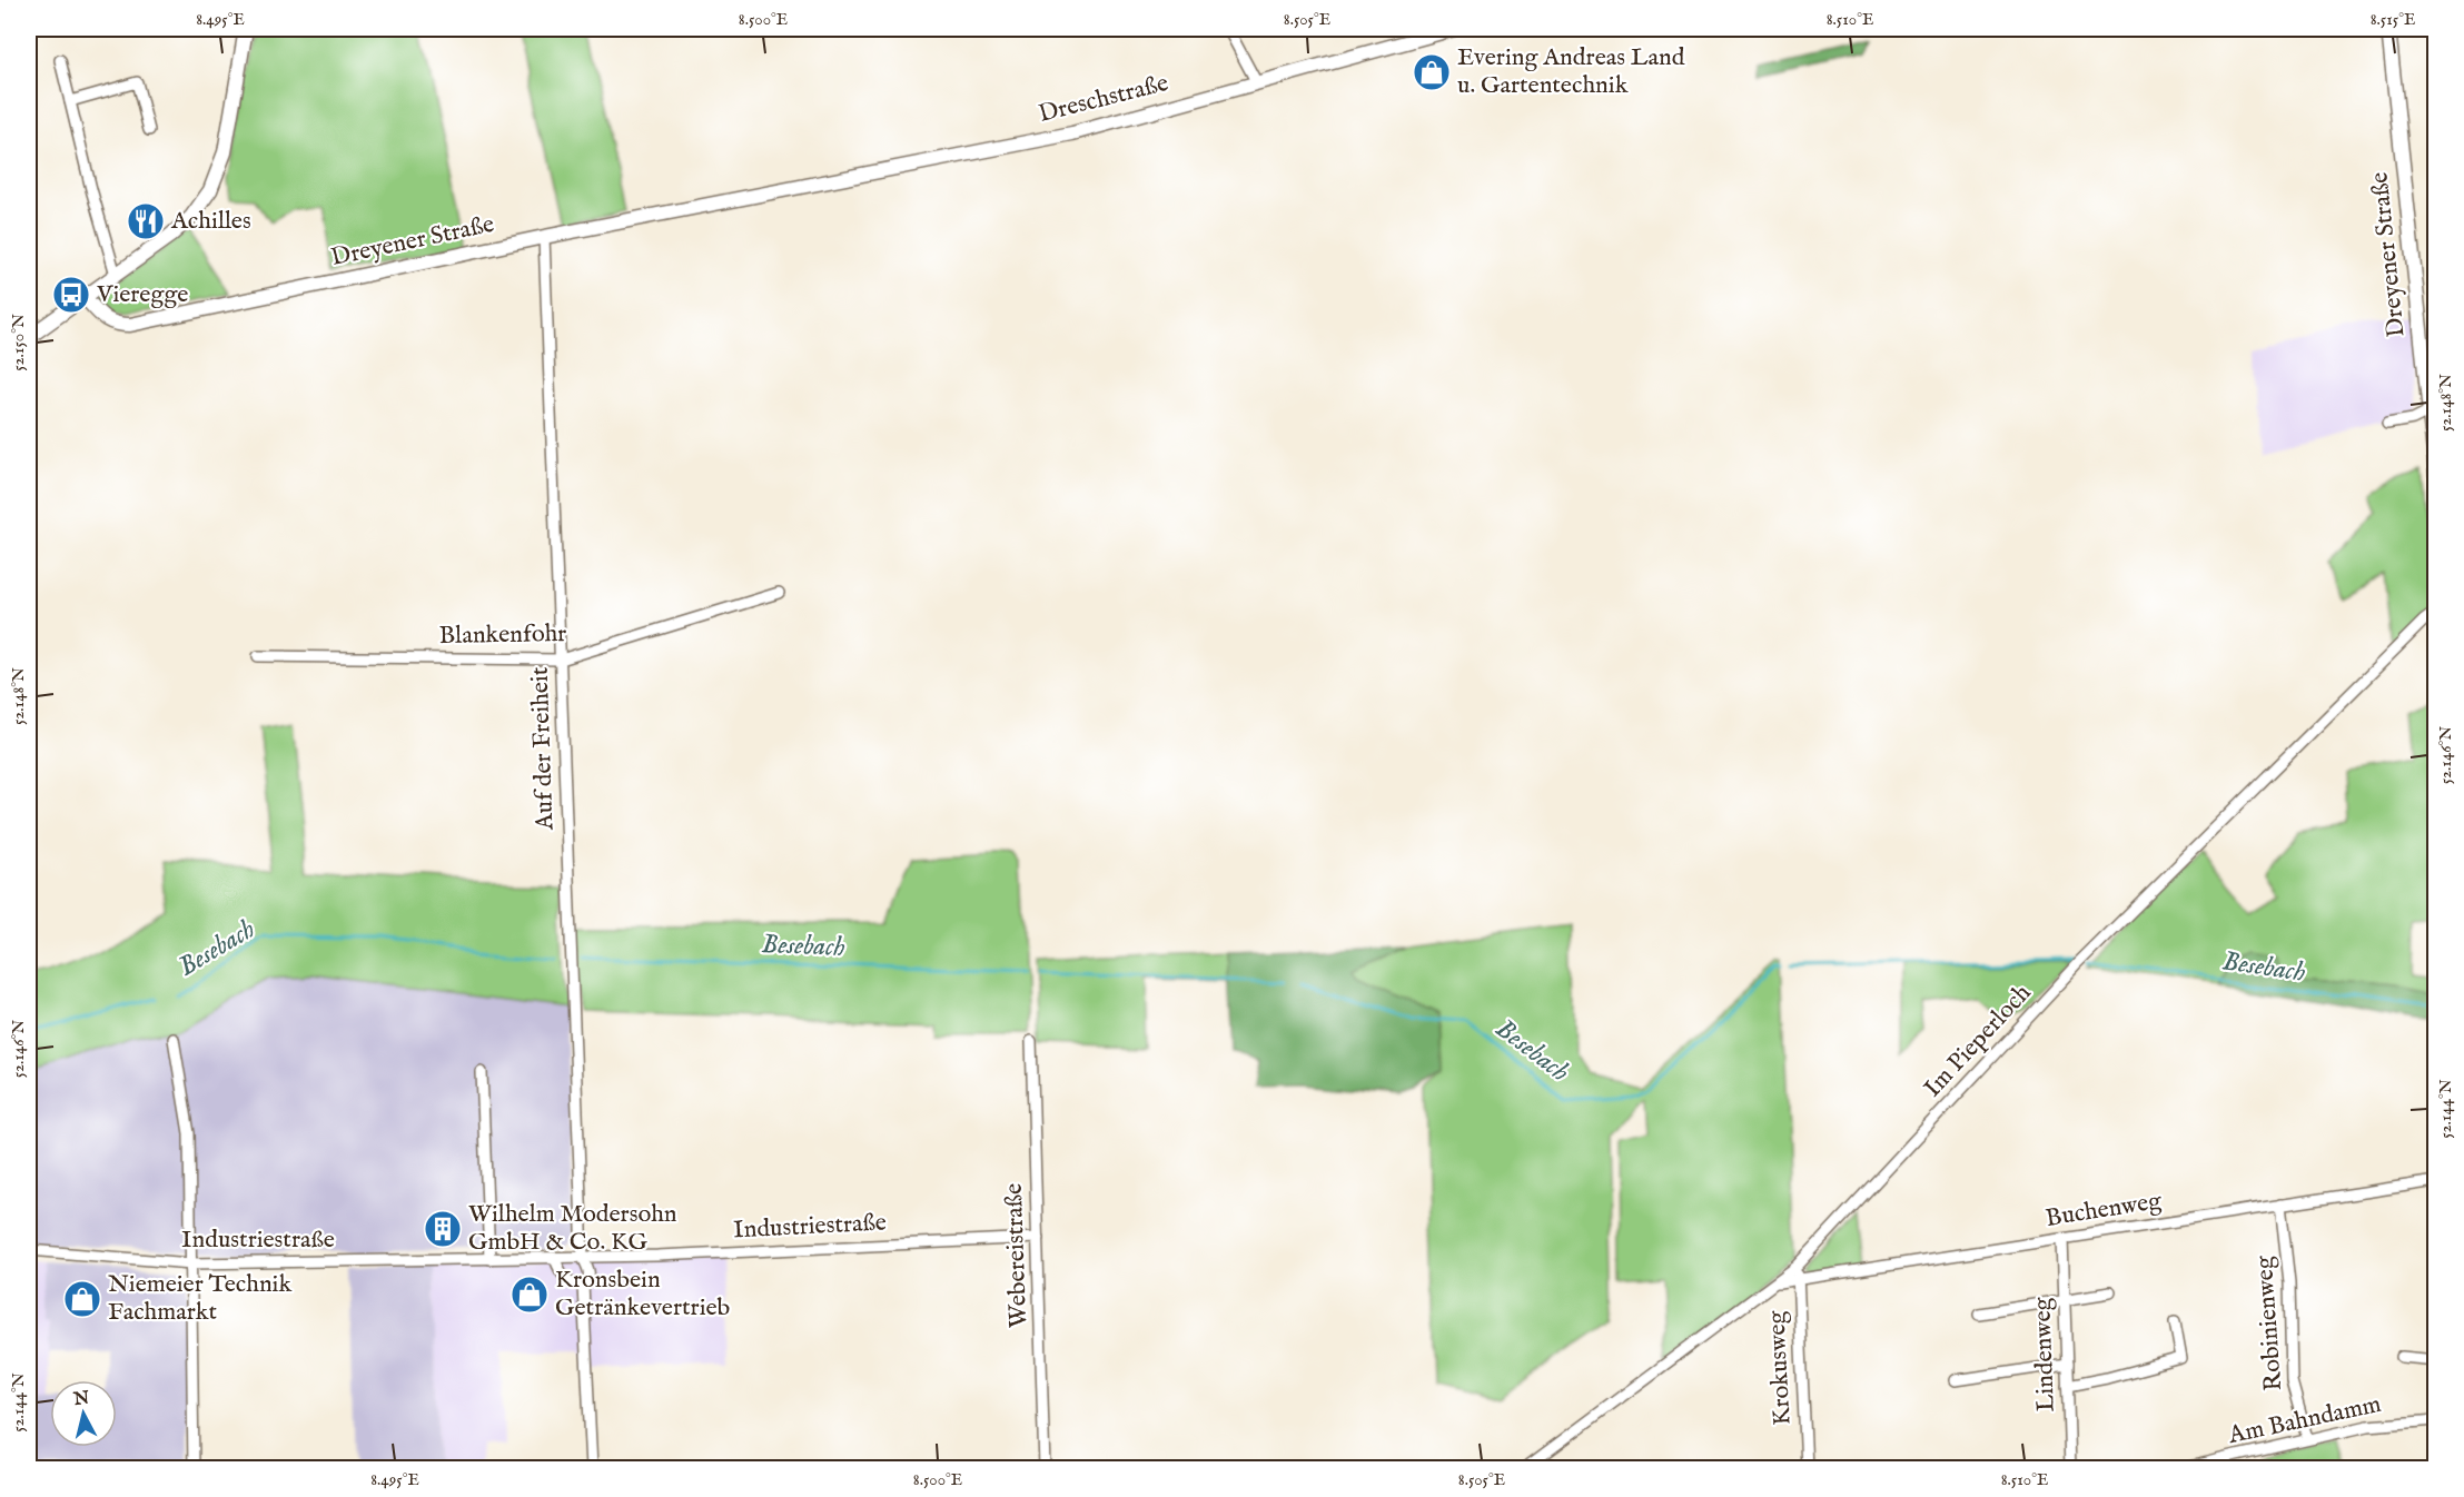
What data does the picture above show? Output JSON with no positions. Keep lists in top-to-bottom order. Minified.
{"streets":{"street":["Dreschstraße","Dreyener Straße","Blankenfohr","Auf der Freiheit","Im Pieperloch","Buchenweg","Industriestraße","Webereistraße","Robinienweg","Lindenweg","Krokusweg","Am Bahndamm"]},"crossings":[["Dreschstraße","Dreyener Straße"],["Dreyener Straße","Auf der Freiheit"],["Blankenfohr","Auf der Freiheit"],["Auf der Freiheit","Industriestraße"],["Im Pieperloch","Buchenweg"],["Im Pieperloch","Krokusweg"],["Buchenweg","Robinienweg"],["Buchenweg","Lindenweg"],["Buchenweg","Krokusweg"],["Industriestraße","Webereistraße"],["Robinienweg","Am Bahndamm"]],"water":["Besebach"],"places":{"shop":["Evering Andreas Land u. Gartentechnik","Kronsbein Getränkevertrieb","Niemeier Technik Fachmarkt"],"restaurant":["Achilles"],"bus stop":["Vieregge"],"building":["Wilhelm Modersohn GmbH & Co. KG"]},"north":"top","coordinates":["8.495°E","8.500°E","8.505°E","8.510°E","8.515°E","52.150°N","52.148°N","52.146°N","52.144°N"]}
